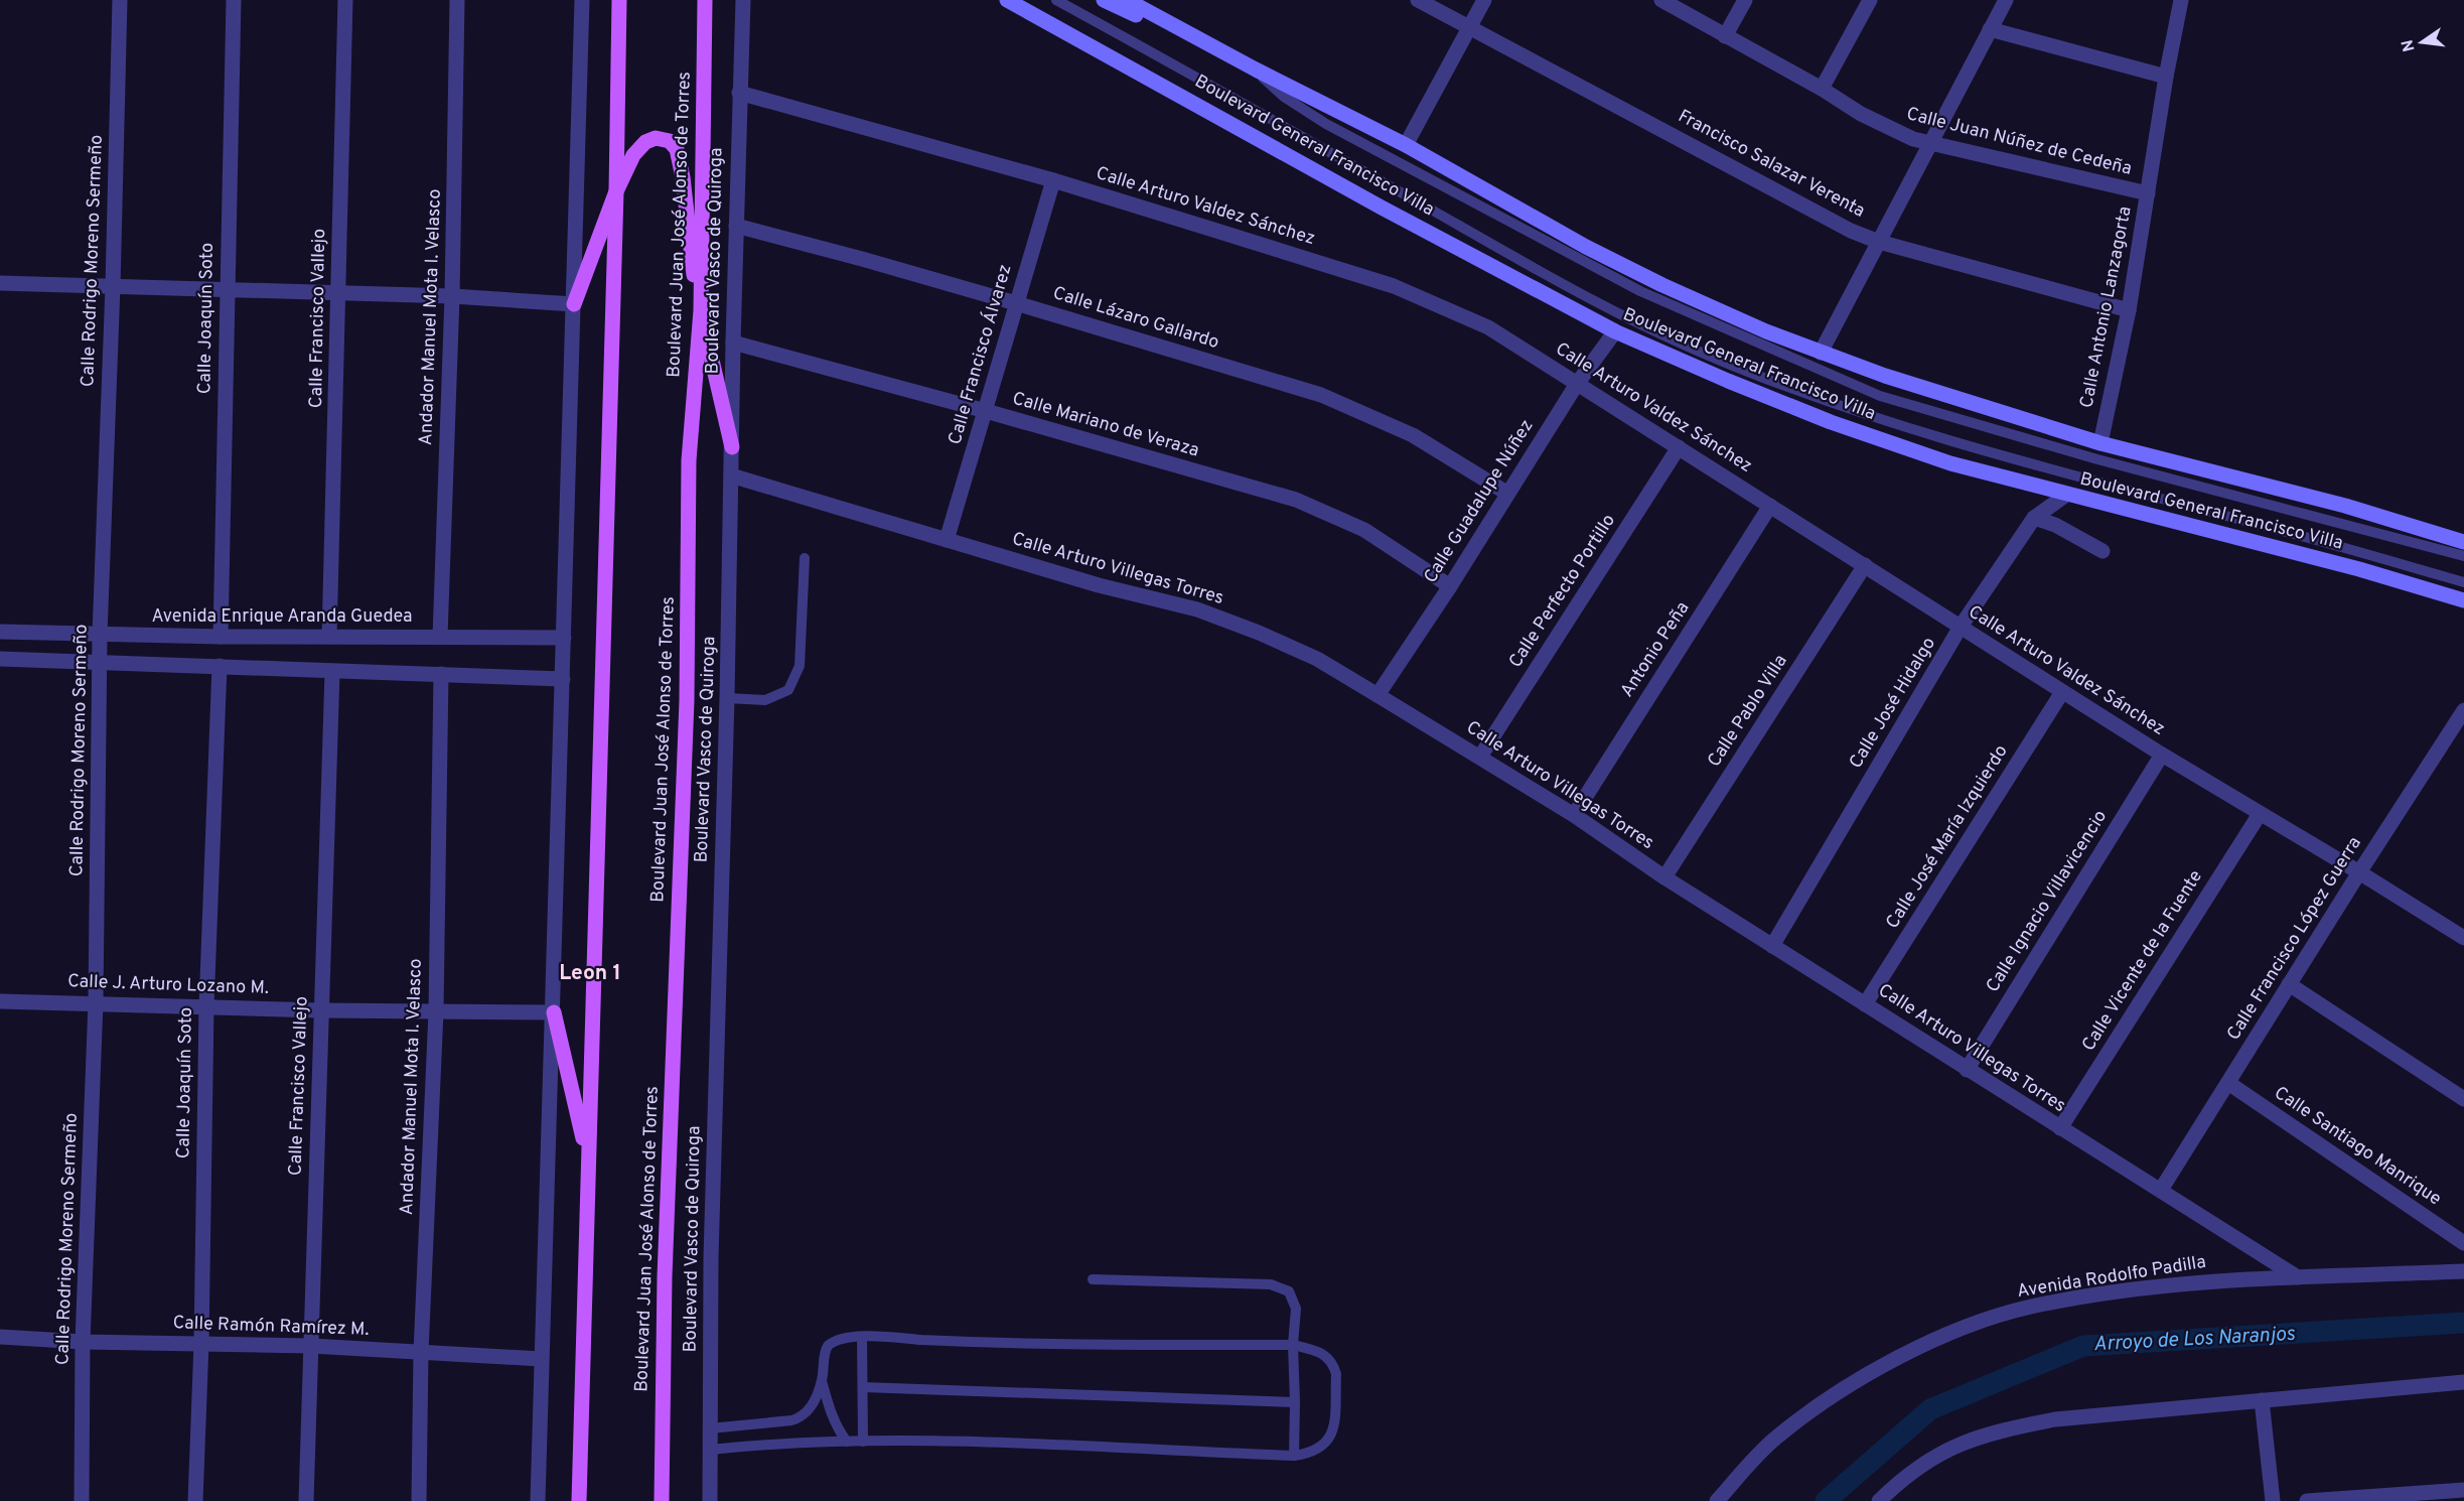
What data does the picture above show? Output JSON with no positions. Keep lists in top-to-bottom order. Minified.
{"streets":{"main road":["Boulevard General Francisco Villa","Boulevard Juan José Alonso de Torres"],"street":["Calle Juan Núñez de Cedeña","Francisco Salazar Verenta","Calle Arturo Valdez Sánchez","Calle Rodrigo Moreno Sermeño","Boulevard Vasco de Quiroga","Calle Antonio Lanzagorta","Andador Manuel Mota I. Velasco","Calle Joaquín Soto","Calle Francisco Vallejo","Calle Lázaro Gallardo","Calle Francisco Álvarez","Calle Mariano de Veraza","Calle Guadalupe Núñez","Calle Arturo Villegas Torres","Calle Perfecto Portillo","Avenida Enrique Aranda Guedea","Antonio Peña","Calle José Hidalgo","Calle Pablo Villa","Calle José María Izquierdo","Calle Ignacio Villavicencio","Calle Francisco López Guerra","Calle Vicente de la Fuente","Calle J. Arturo Lozano M.","Calle Santiago Manrique","Avenida Rodolfo Padilla","Calle Ramón Ramírez M."]},"crossings":[["Calle Juan Núñez de Cedeña","Calle Antonio Lanzagorta"],["Boulevard General Francisco Villa","Calle Antonio Lanzagorta"],["Boulevard General Francisco Villa","Calle Guadalupe Núñez"],["Boulevard General Francisco Villa","Calle José Hidalgo"],["Francisco Salazar Verenta","Calle Antonio Lanzagorta"],["Calle Arturo Valdez Sánchez","Boulevard Vasco de Quiroga"],["Calle Arturo Valdez Sánchez","Calle Francisco Álvarez"],["Calle Arturo Valdez Sánchez","Calle Guadalupe Núñez"],["Calle Arturo Valdez Sánchez","Calle Perfecto Portillo"],["Calle Arturo Valdez Sánchez","Antonio Peña"],["Calle Arturo Valdez Sánchez","Calle José Hidalgo"],["Calle Arturo Valdez Sánchez","Calle Pablo Villa"],["Calle Arturo Valdez Sánchez","Calle José María Izquierdo"],["Calle Arturo Valdez Sánchez","Calle Ignacio Villavicencio"],["Calle Arturo Valdez Sánchez","Calle Francisco López Guerra"],["Calle Arturo Valdez Sánchez","Calle Vicente de la Fuente"],["Calle Rodrigo Moreno Sermeño","Avenida Enrique Aranda Guedea"],["Calle Rodrigo Moreno Sermeño","Calle J. Arturo Lozano M."],["Calle Rodrigo Moreno Sermeño","Calle Ramón Ramírez M."],["Boulevard Vasco de Quiroga","Calle Lázaro Gallardo"],["Boulevard Vasco de Quiroga","Calle Mariano de Veraza"],["Boulevard Vasco de Quiroga","Calle Arturo Villegas Torres"],["Andador Manuel Mota I. Velasco","Avenida Enrique Aranda Guedea"],["Andador Manuel Mota I. Velasco","Calle J. Arturo Lozano M."],["Andador Manuel Mota I. Velasco","Calle Ramón Ramírez M."],["Calle Joaquín Soto","Avenida Enrique Aranda Guedea"],["Calle Joaquín Soto","Calle J. Arturo Lozano M."],["Calle Joaquín Soto","Calle Ramón Ramírez M."],["Calle Francisco Vallejo","Avenida Enrique Aranda Guedea"],["Calle Francisco Vallejo","Calle J. Arturo Lozano M."],["Calle Francisco Vallejo","Calle Ramón Ramírez M."],["Calle Lázaro Gallardo","Calle Francisco Álvarez"],["Calle Lázaro Gallardo","Calle Guadalupe Núñez"],["Calle Francisco Álvarez","Calle Mariano de Veraza"],["Calle Francisco Álvarez","Calle Arturo Villegas Torres"],["Calle Mariano de Veraza","Calle Guadalupe Núñez"],["Calle Guadalupe Núñez","Calle Arturo Villegas Torres"],["Calle Arturo Villegas Torres","Calle Perfecto Portillo"],["Calle Arturo Villegas Torres","Antonio Peña"],["Calle Arturo Villegas Torres","Calle José Hidalgo"],["Calle Arturo Villegas Torres","Calle Pablo Villa"],["Calle Arturo Villegas Torres","Calle José María Izquierdo"],["Calle Arturo Villegas Torres","Calle Ignacio Villavicencio"],["Calle Arturo Villegas Torres","Calle Francisco López Guerra"],["Calle Arturo Villegas Torres","Calle Vicente de la Fuente"],["Calle Arturo Villegas Torres","Avenida Rodolfo Padilla"],["Calle Francisco López Guerra","Calle Santiago Manrique"]],"districts":["Leon 1"],"water":["Arroyo de Los Naranjos"],"north":"left"}
